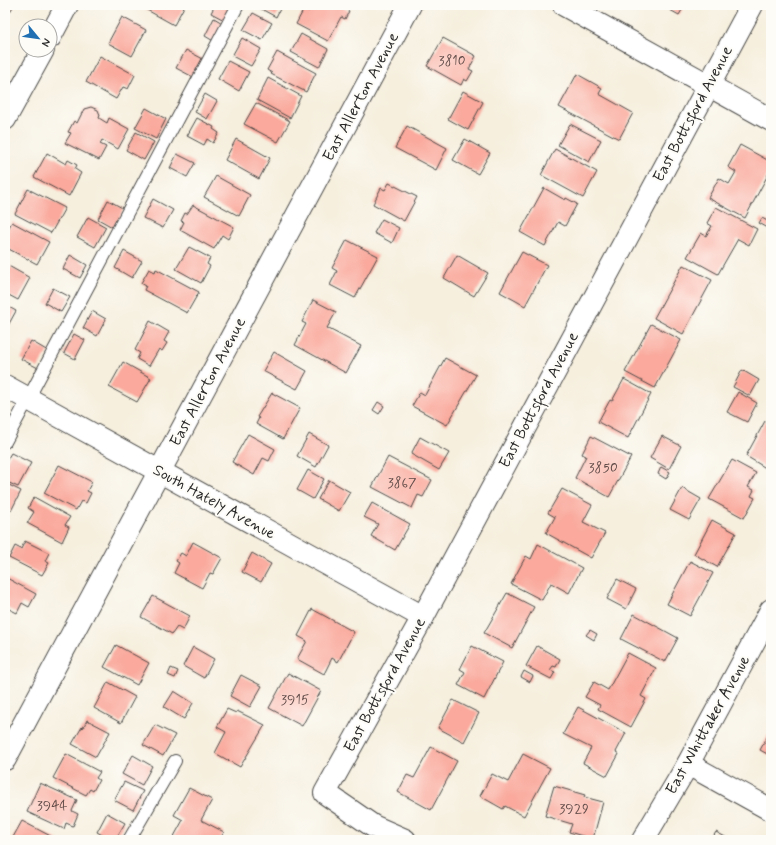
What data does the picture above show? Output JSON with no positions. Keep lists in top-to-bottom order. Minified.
{"streets":{"street":["East Allerton Avenue","East Bottsford Avenue","South Hately Avenue","East Whittaker Avenue"]},"crossings":[["East Allerton Avenue","South Hately Avenue"],["East Bottsford Avenue","South Hately Avenue"]],"house_numbers":["3810","3850","3867","3915","3944","3929"],"north":"bottom right"}
